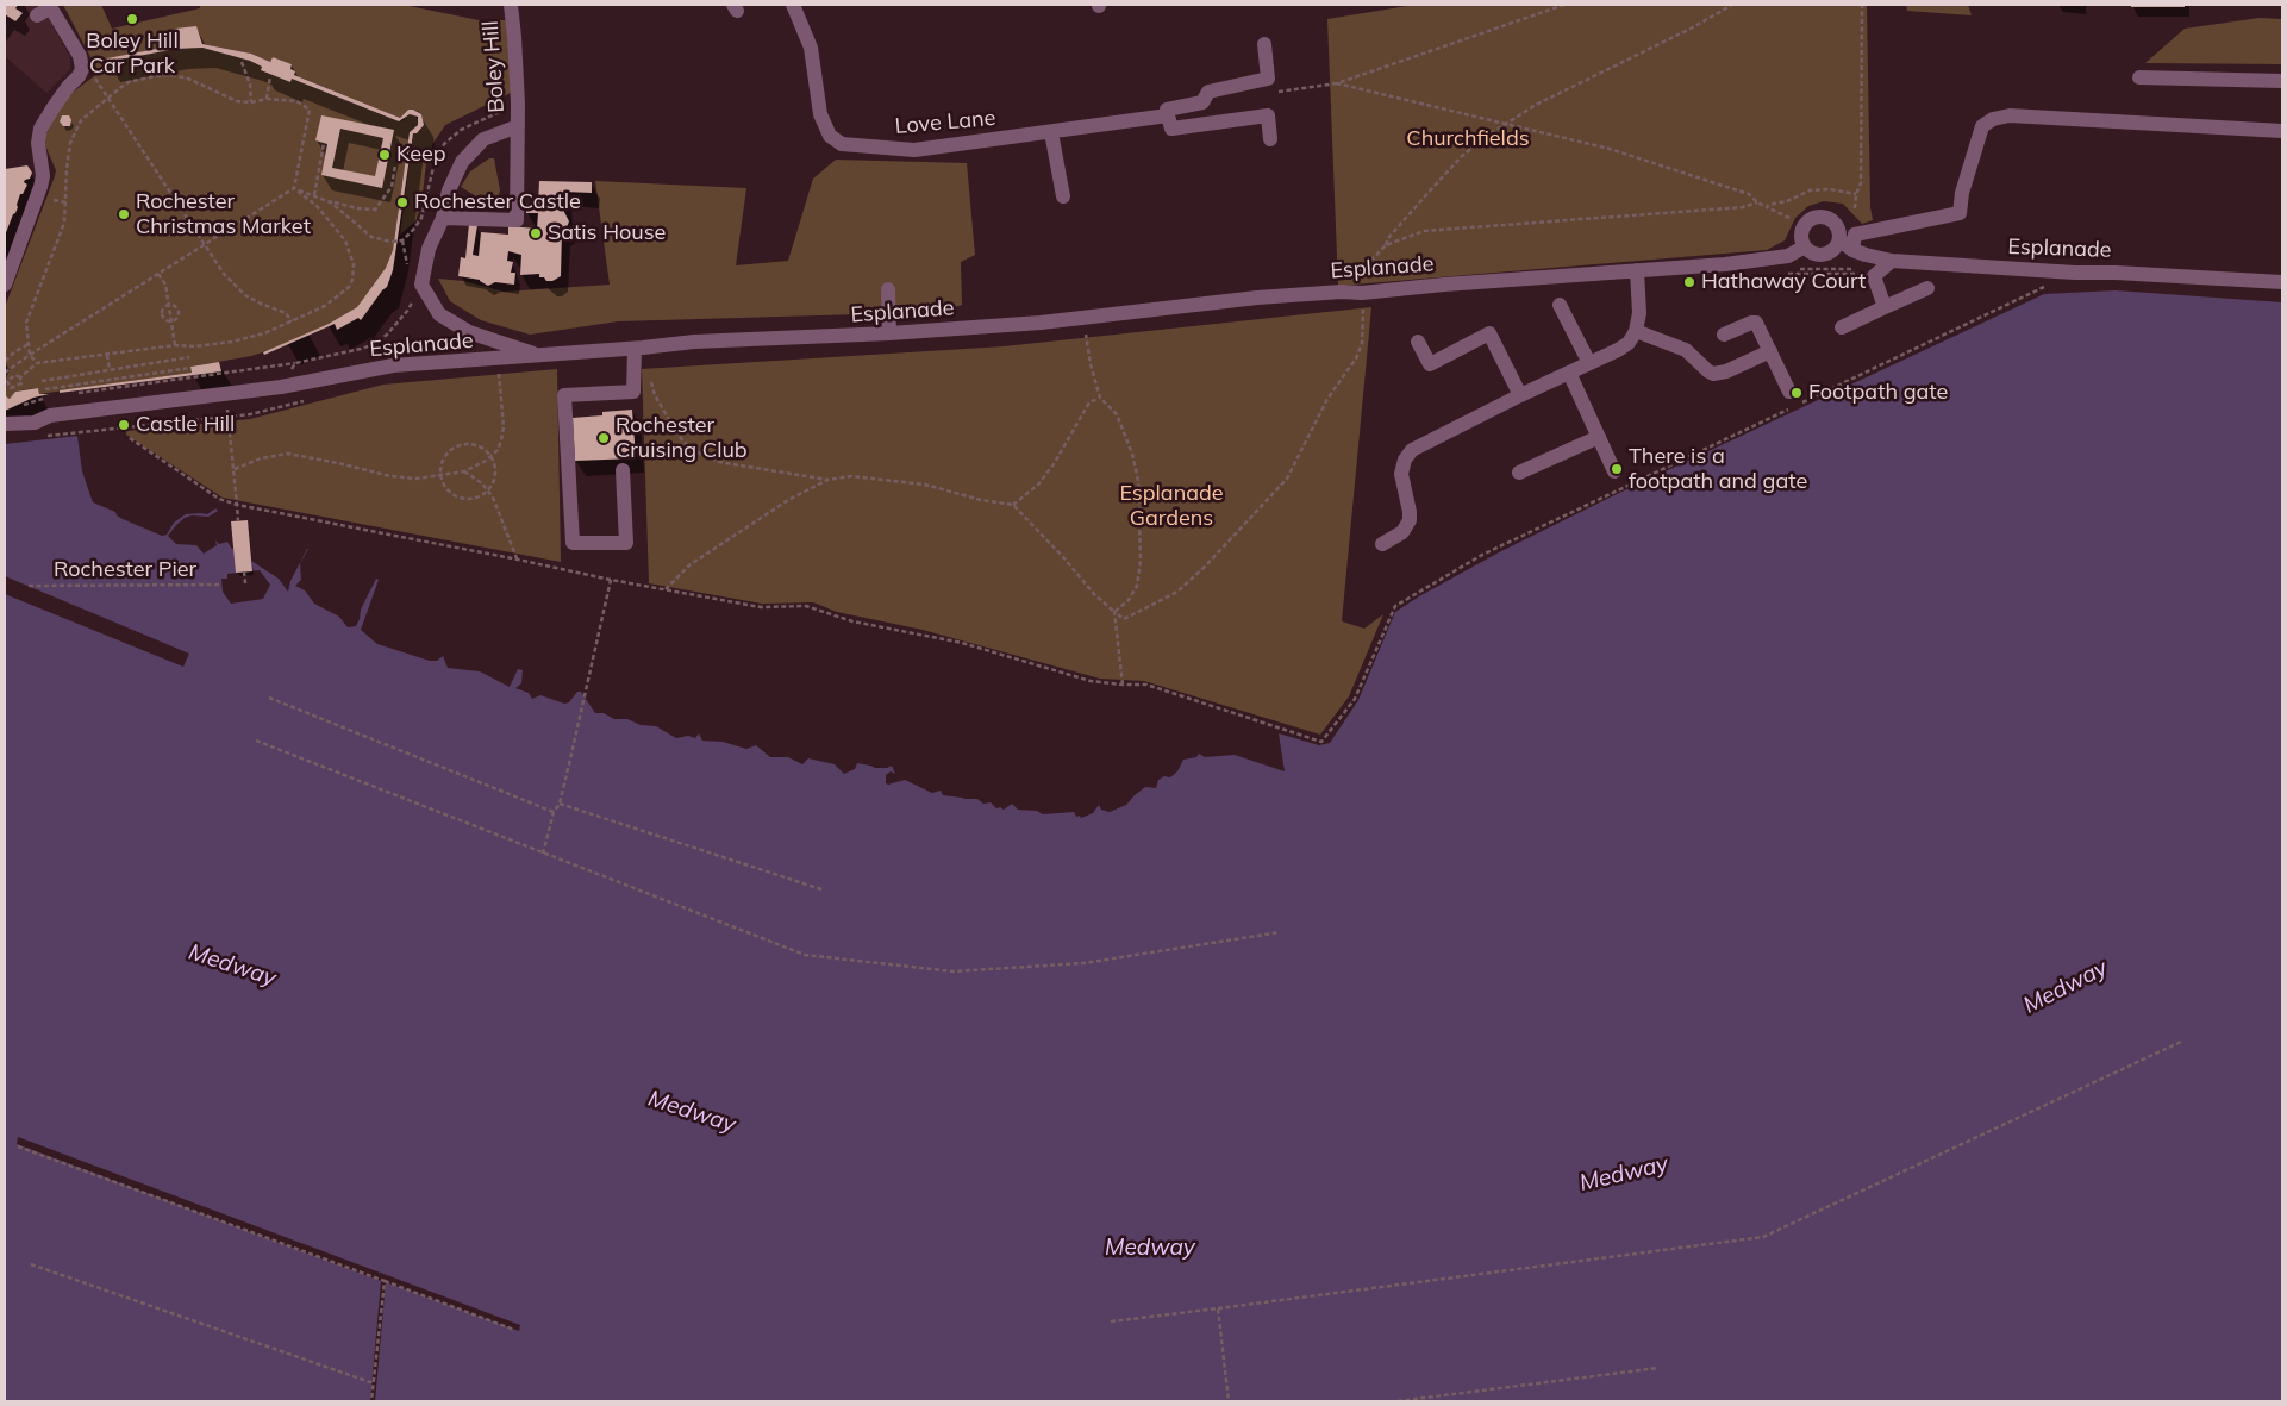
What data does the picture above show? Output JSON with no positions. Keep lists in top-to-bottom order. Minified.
{"streets":{"street":["Boley Hill","Love Lane","Esplanade"],"path":["Rochester Pier"]},"water":["Medway"],"parks":["Churchfields","Esplanade Gardens"],"places":["Boley Hill Car Park","Keep","Rochester Castle","Rochester Christmas Market","Satis House","Hathaway Court","Footpath gate","Castle Hill","Rochester Cruising Club","There is a footpath and gate"]}
